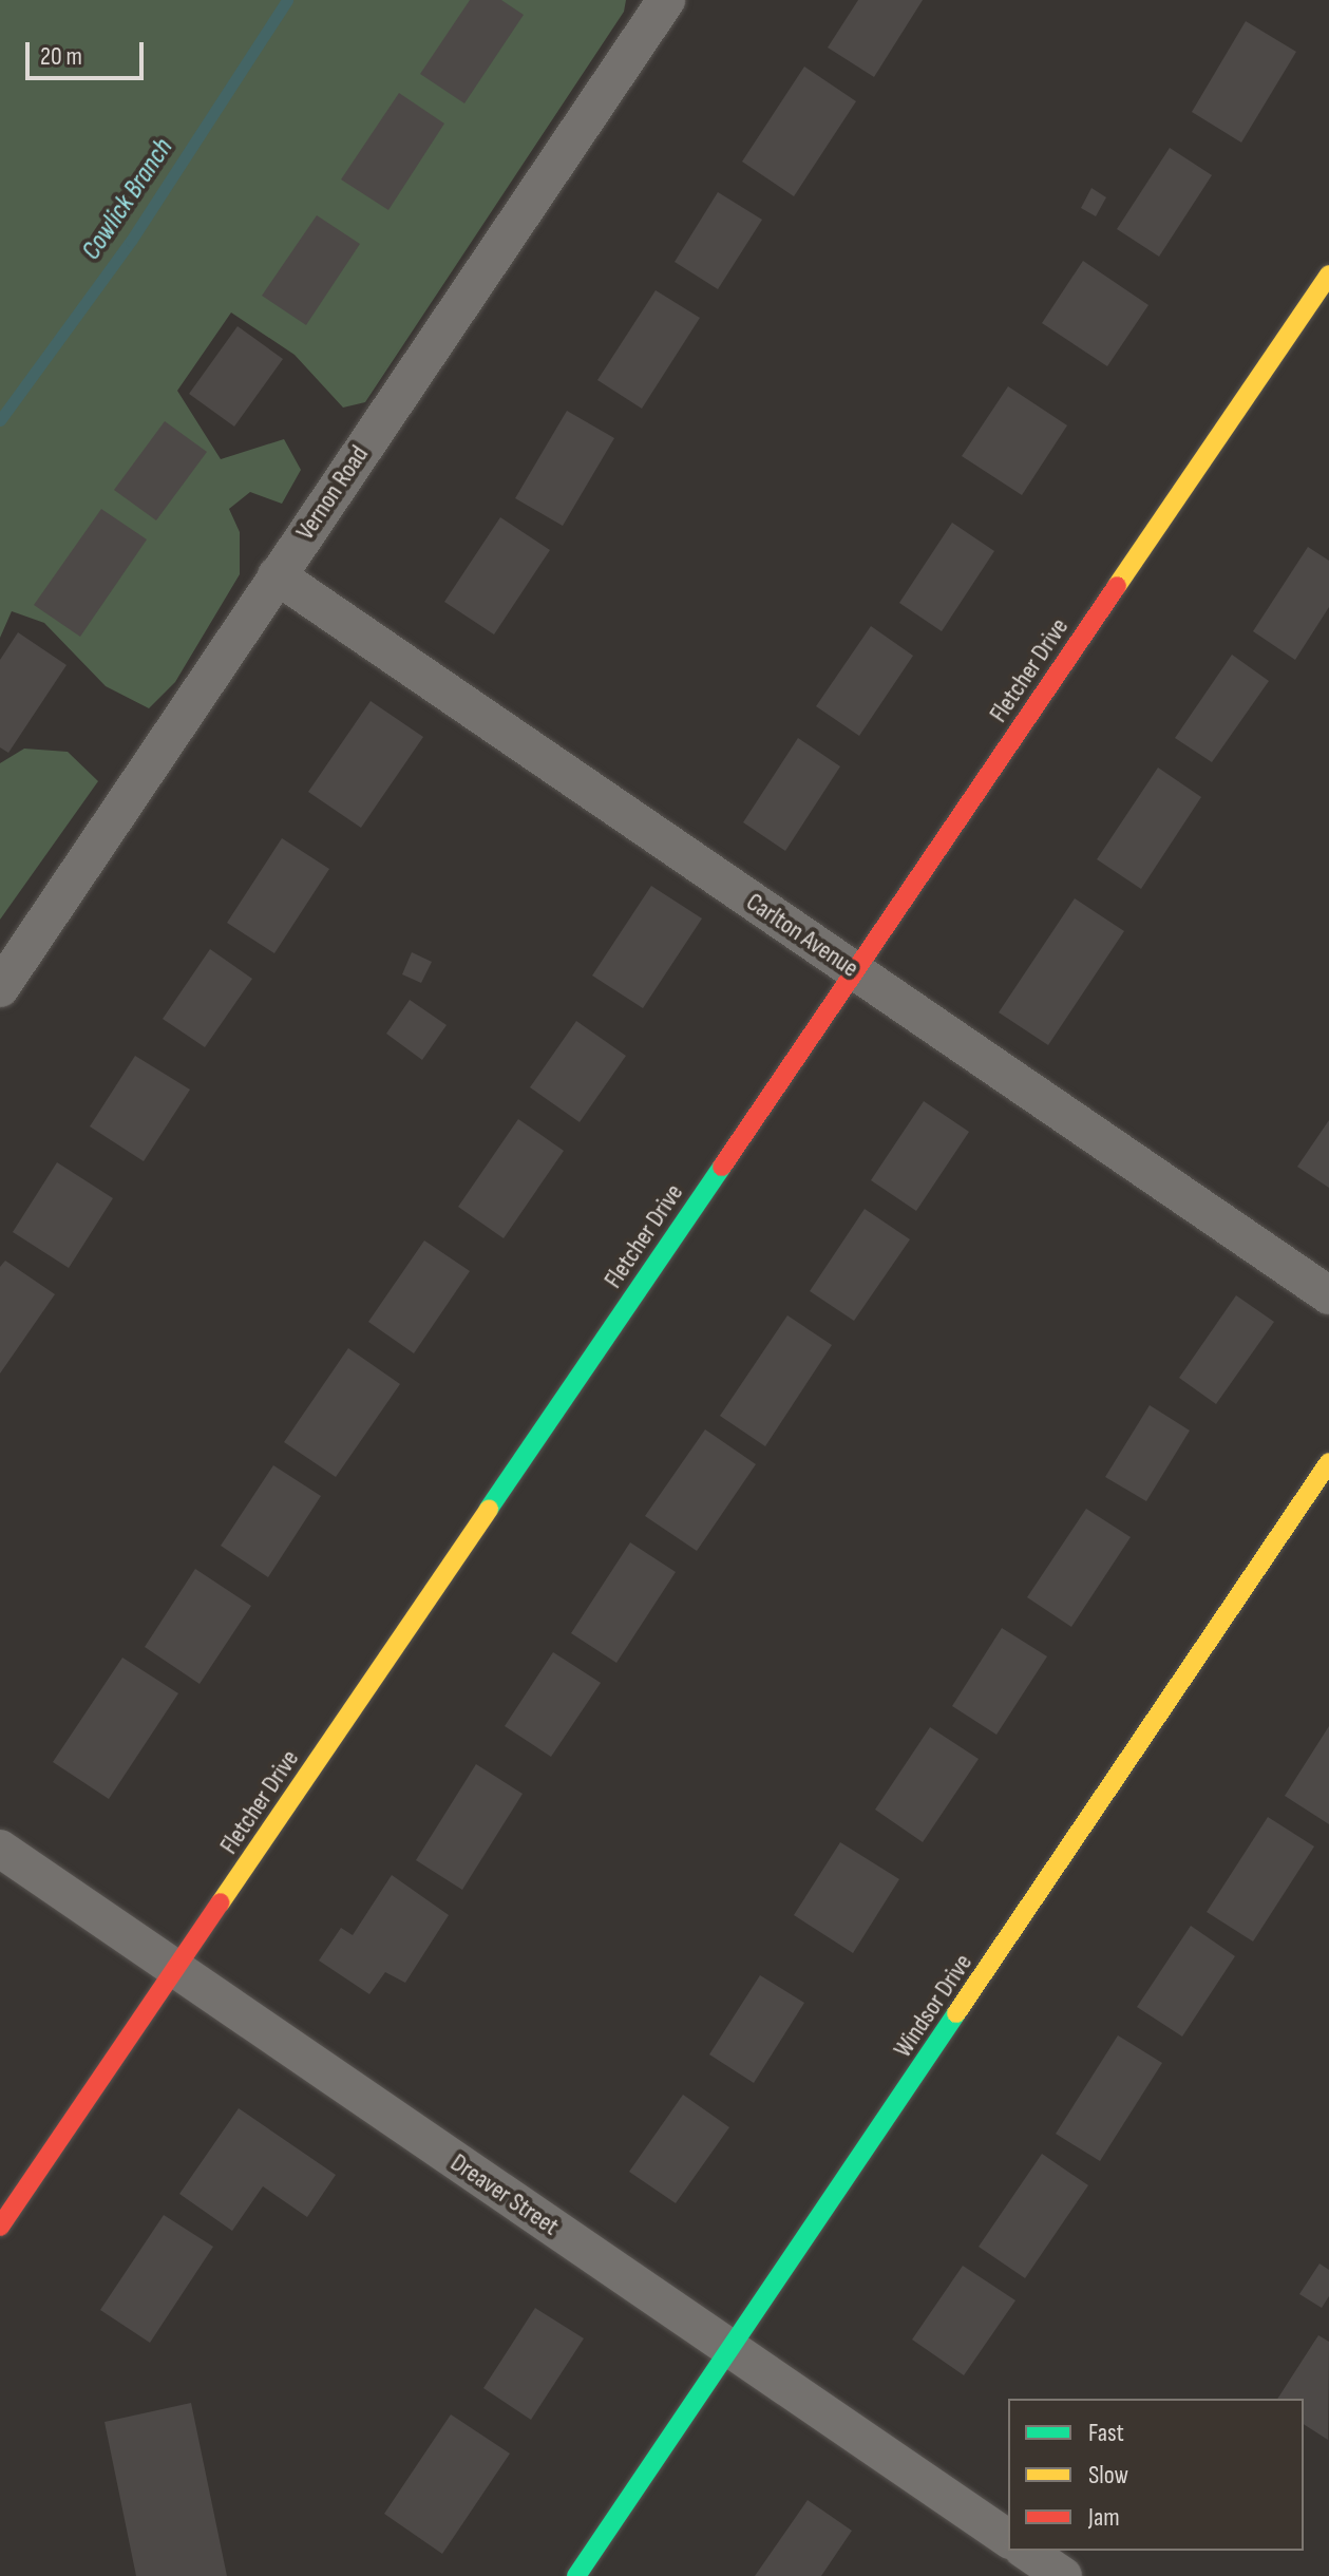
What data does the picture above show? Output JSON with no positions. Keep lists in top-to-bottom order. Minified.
{"streets":{"street":["Vernon Road","Fletcher Drive","Carlton Avenue","Windsor Drive","Dreaver Street"]},"crossings":[["Vernon Road","Carlton Avenue"],["Fletcher Drive","Carlton Avenue"],["Fletcher Drive","Dreaver Street"],["Windsor Drive","Dreaver Street"]],"water":["Cowlick Branch"],"legend":["Fast","Slow","Jam"],"scale_bar":"20 m"}
